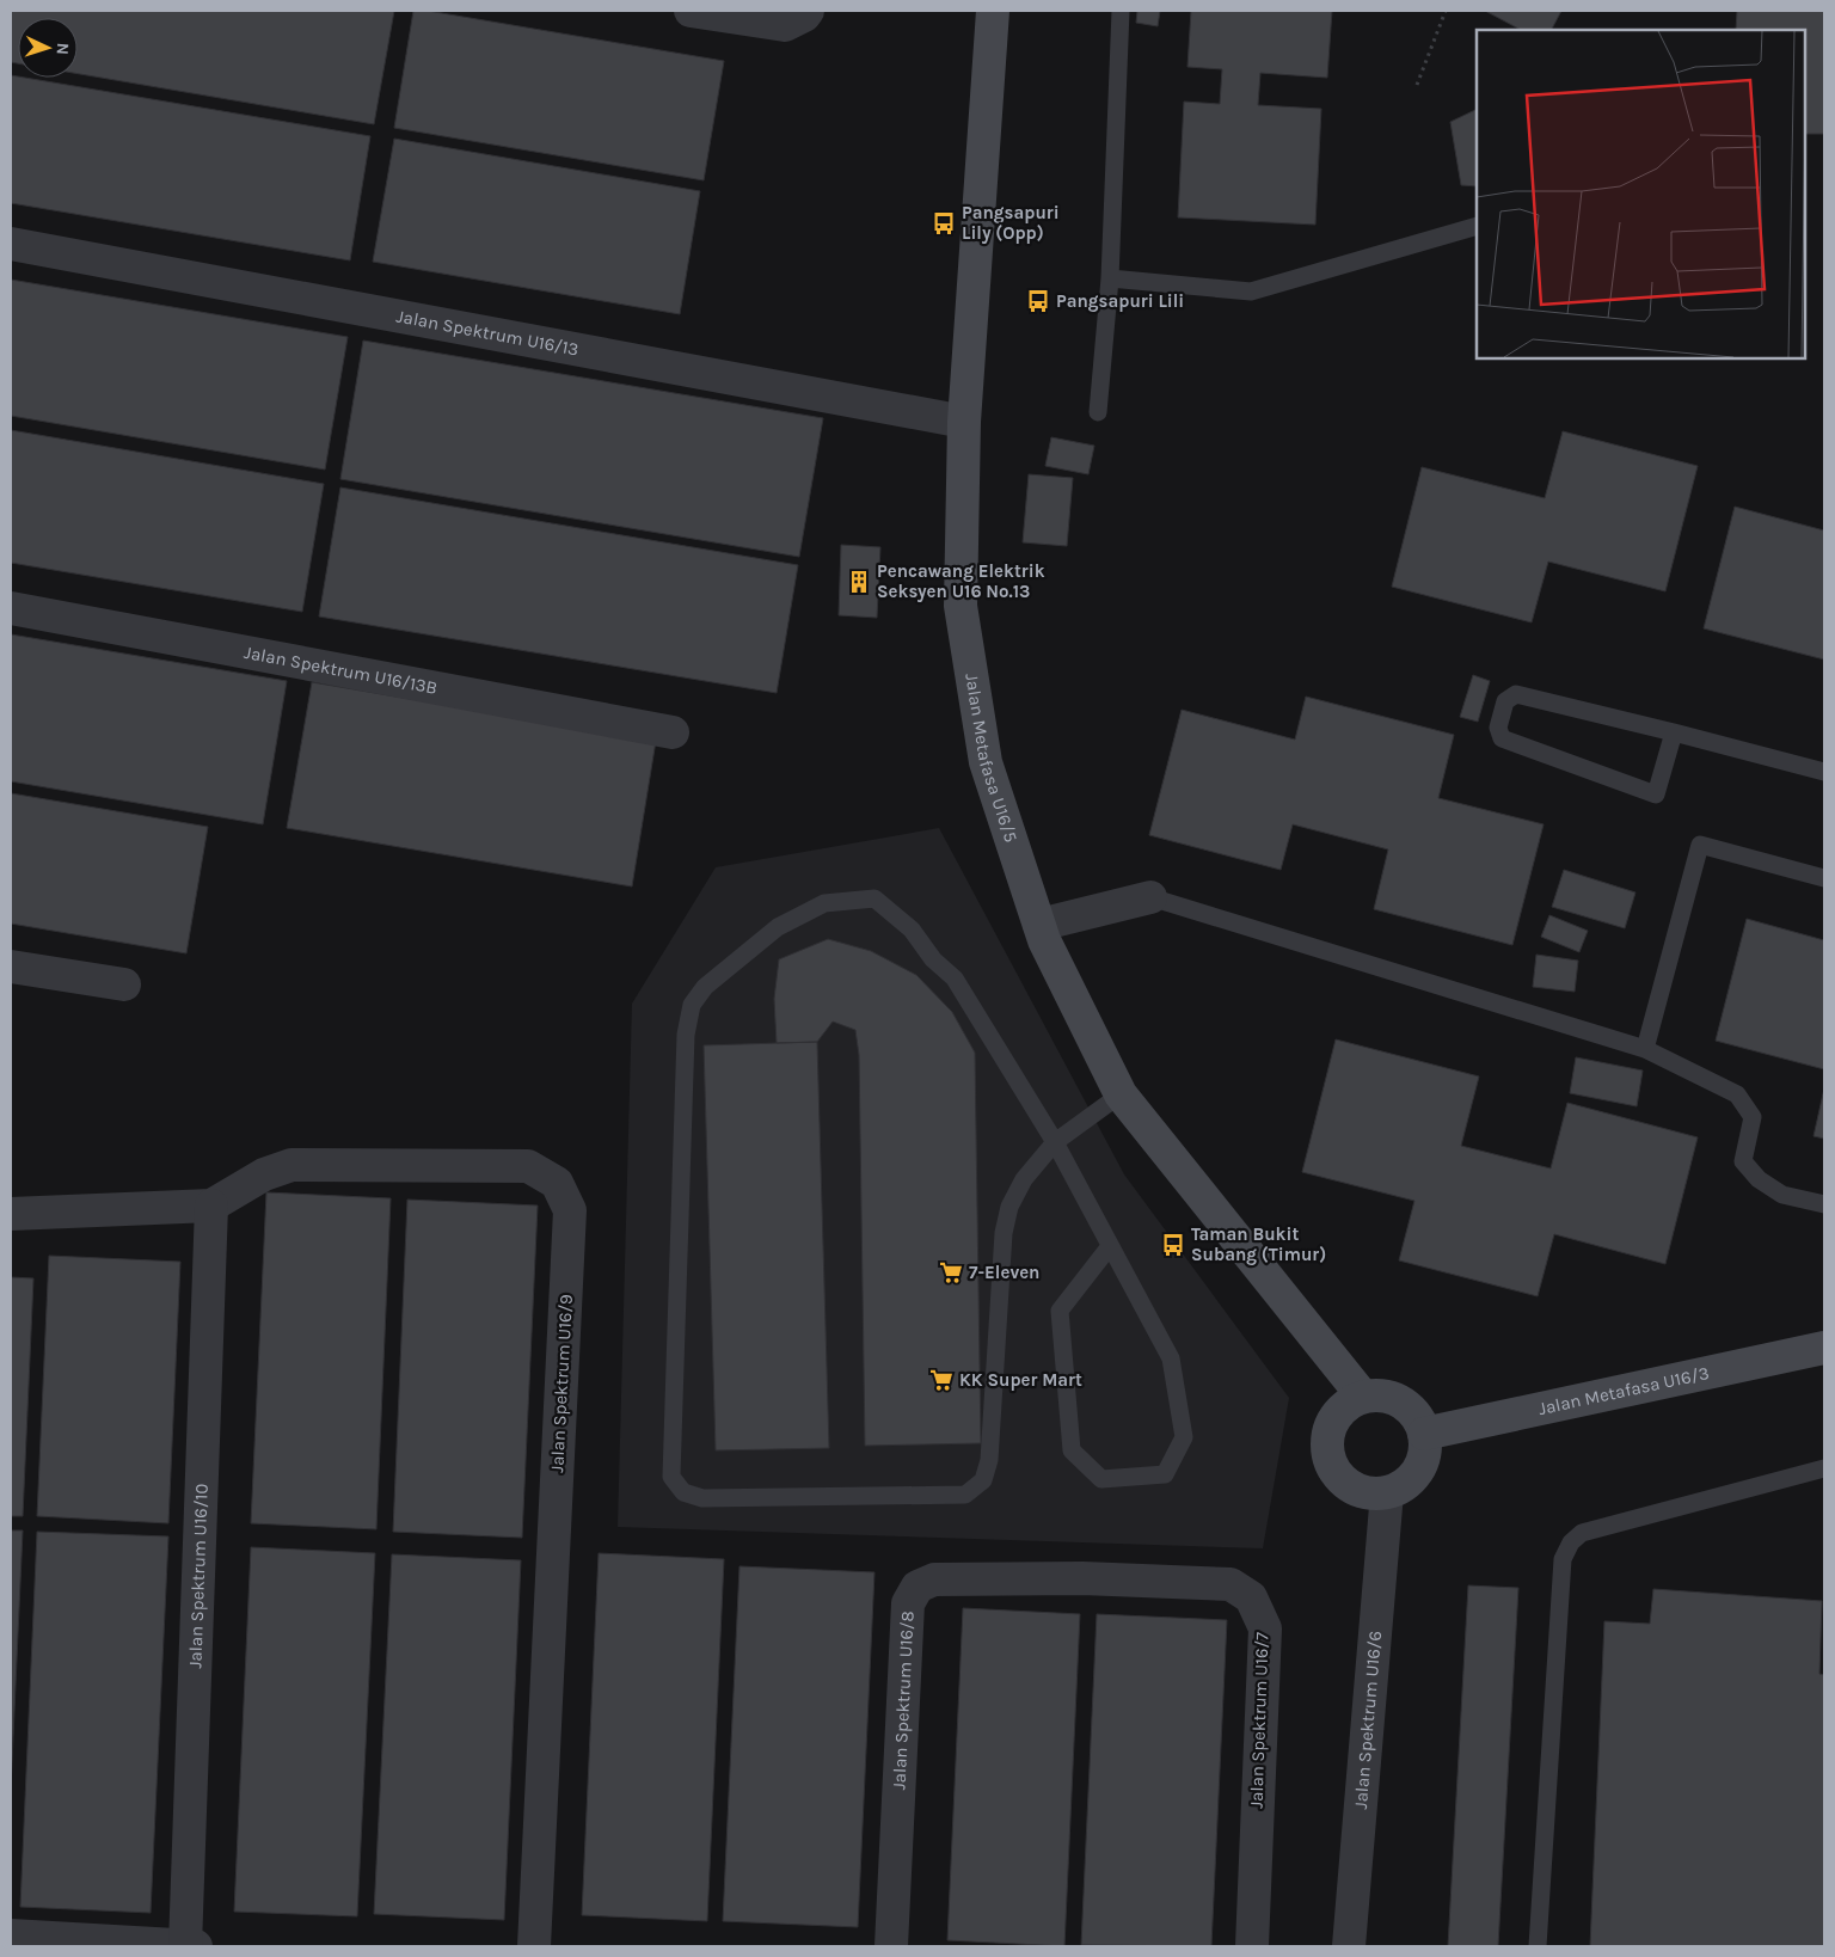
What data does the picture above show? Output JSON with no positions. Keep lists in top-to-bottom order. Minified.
{"streets":{"street":["Jalan Spektrum U16/13","Jalan Spektrum U16/13B","Jalan Metafasa U16/5","Jalan Spektrum U16/9","Jalan Metafasa U16/3","Jalan Spektrum U16/10","Jalan Spektrum U16/8","Jalan Spektrum U16/6","Jalan Spektrum U16/7"]},"crossings":[["Jalan Spektrum U16/13","Jalan Metafasa U16/5"],["Jalan Metafasa U16/5","Jalan Metafasa U16/3"],["Jalan Metafasa U16/5","Jalan Spektrum U16/6"],["Jalan Spektrum U16/9","Jalan Spektrum U16/10"],["Jalan Metafasa U16/3","Jalan Spektrum U16/6"],["Jalan Spektrum U16/8","Jalan Spektrum U16/7"]],"places":{"bus stop":["Pangsapuri Lily (Opp)","Pangsapuri Lili","Taman Bukit Subang (Timur)"],"building":["Pencawang Elektrik Seksyen U16 No.13"],"supermarket":["7-Eleven","KK Super Mart"]},"north":"right"}
